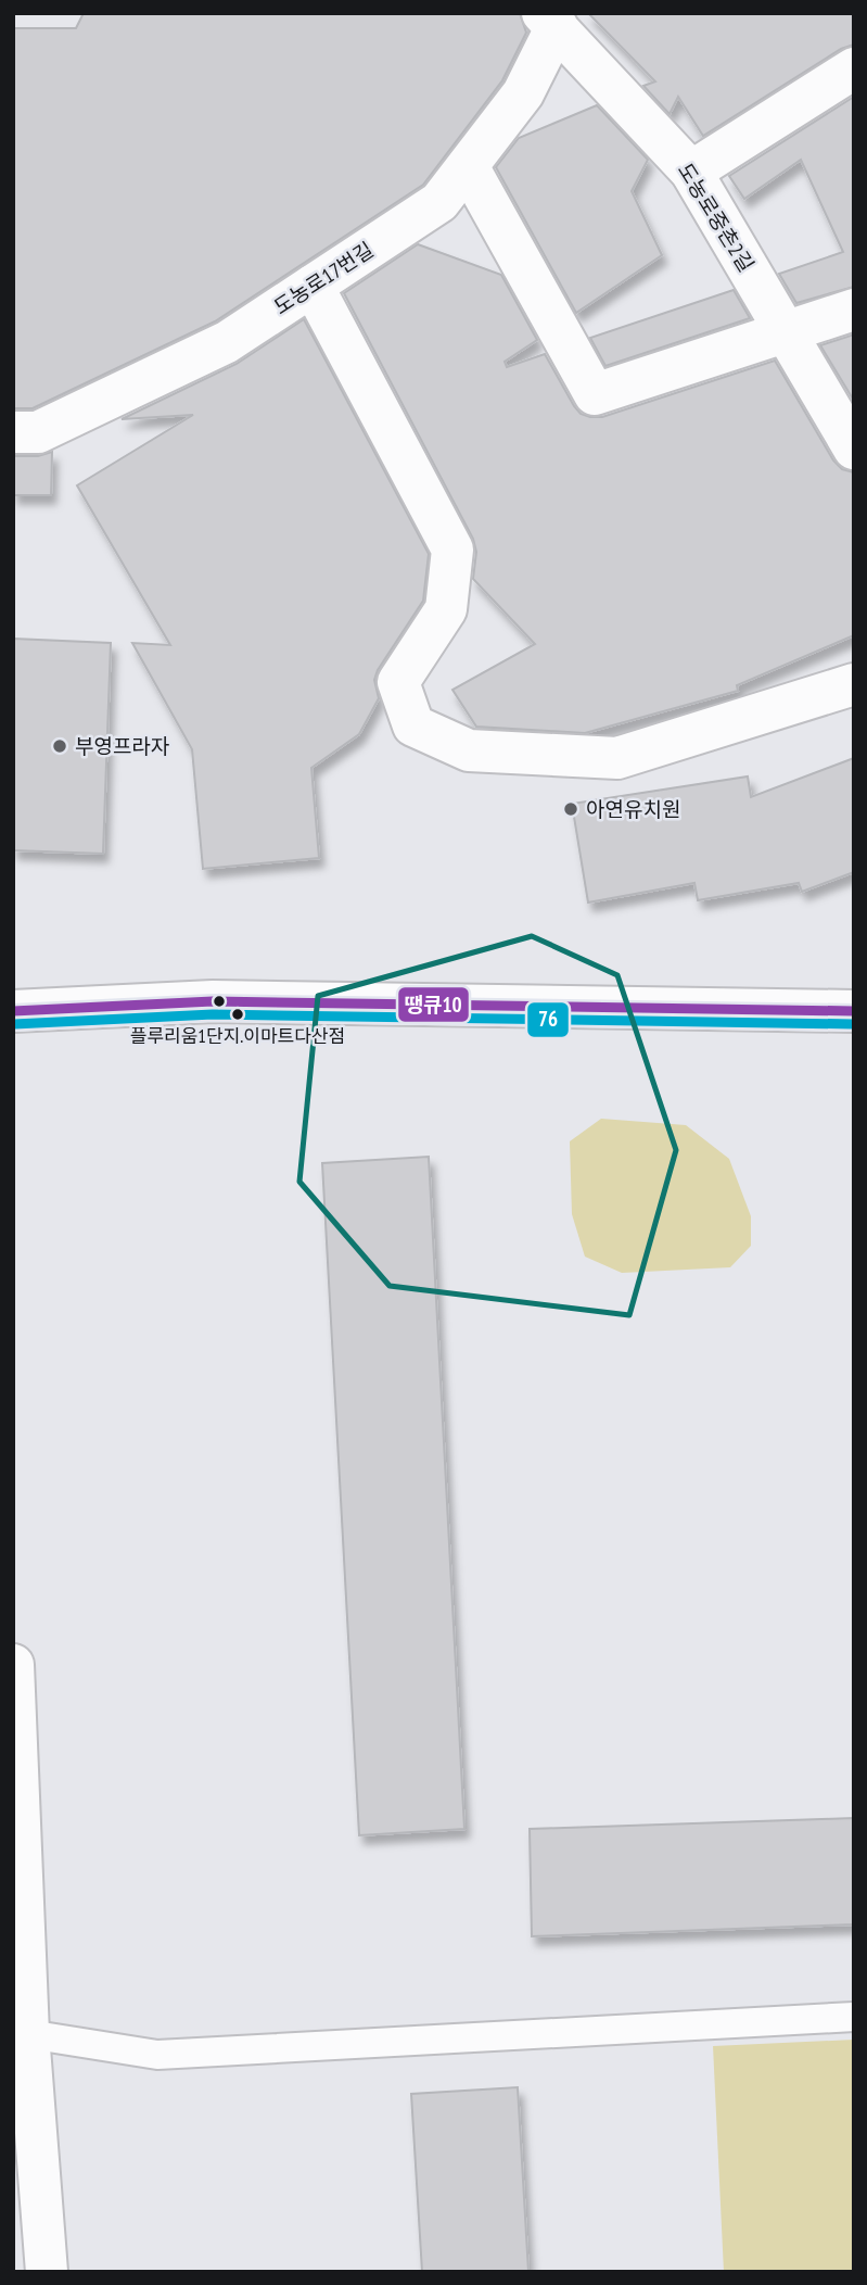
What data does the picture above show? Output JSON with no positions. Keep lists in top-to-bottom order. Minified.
{"streets":{"street":["도농로중촌2길","도농로17번길"]},"crossings":[["도농로중촌2길","도농로17번길"]],"places":["부영프라자","아연유치원","플루리움1단지.이마트다산점"],"lines":["transit line 땡큐10","transit line 76"]}
